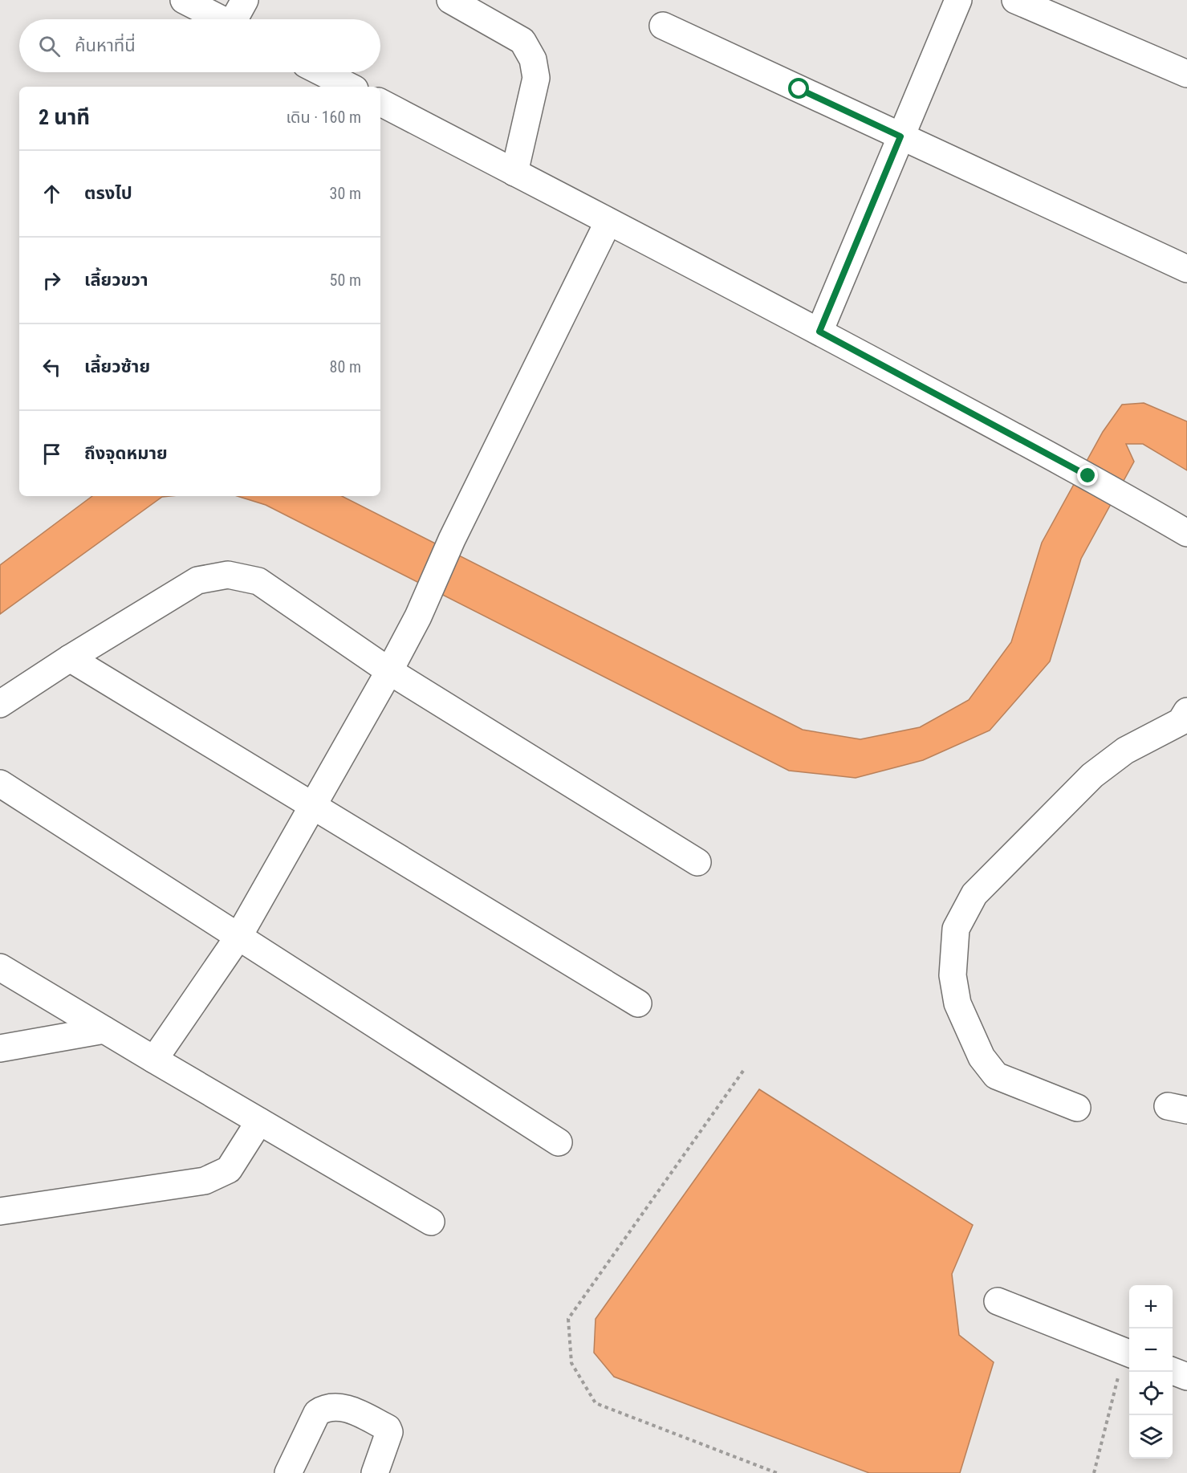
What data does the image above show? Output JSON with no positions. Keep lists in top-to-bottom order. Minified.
{"page":{"search":"ค้นหาที่นี่","heading":["2 นาที","เดิน · 160 m"],"list":[["ตรงไป","30 m"],["เลี้ยวขวา","50 m"],["เลี้ยวซ้าย","80 m"],"ถึงจุดหมาย"],"map_buttons":["+","−"]}}
